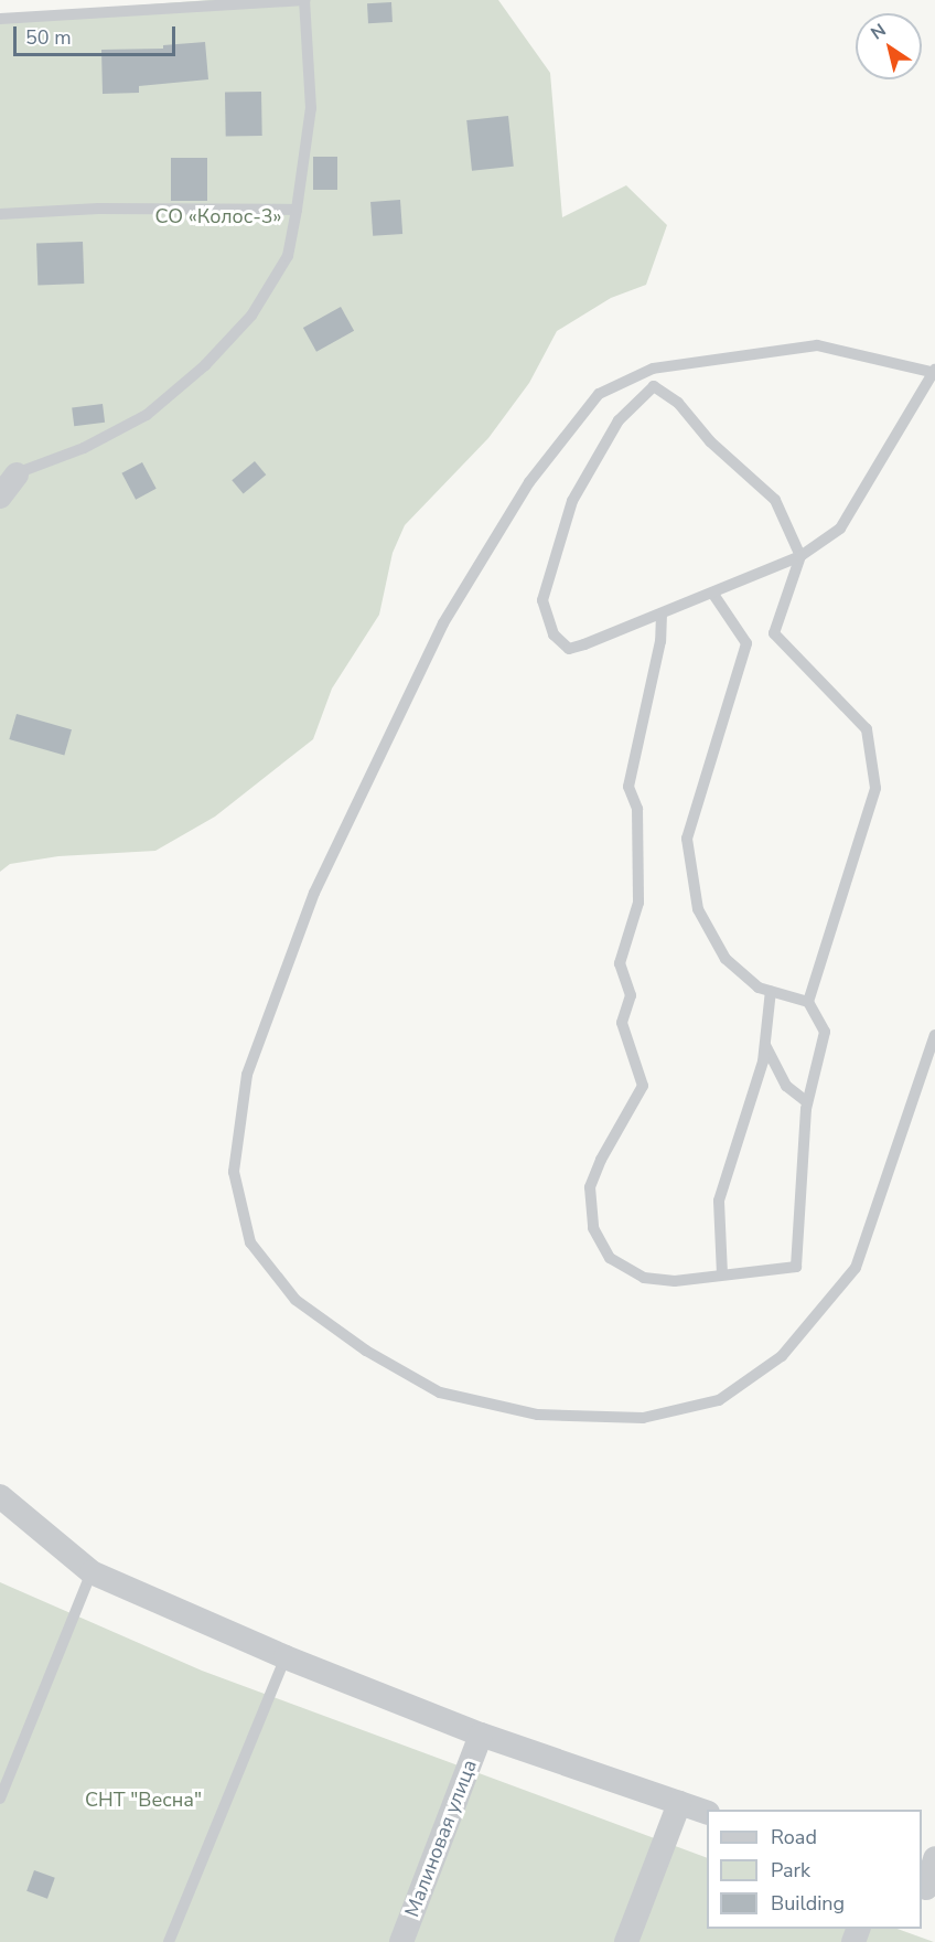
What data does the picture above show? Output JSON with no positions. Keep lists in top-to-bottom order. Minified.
{"streets":{"street":["Малиновая улица"]},"parks":["СО «Колос-3»","СНТ \"Весна\""],"legend":["Road","Park","Building"],"scale_bar":"50 m","north":"top left"}
